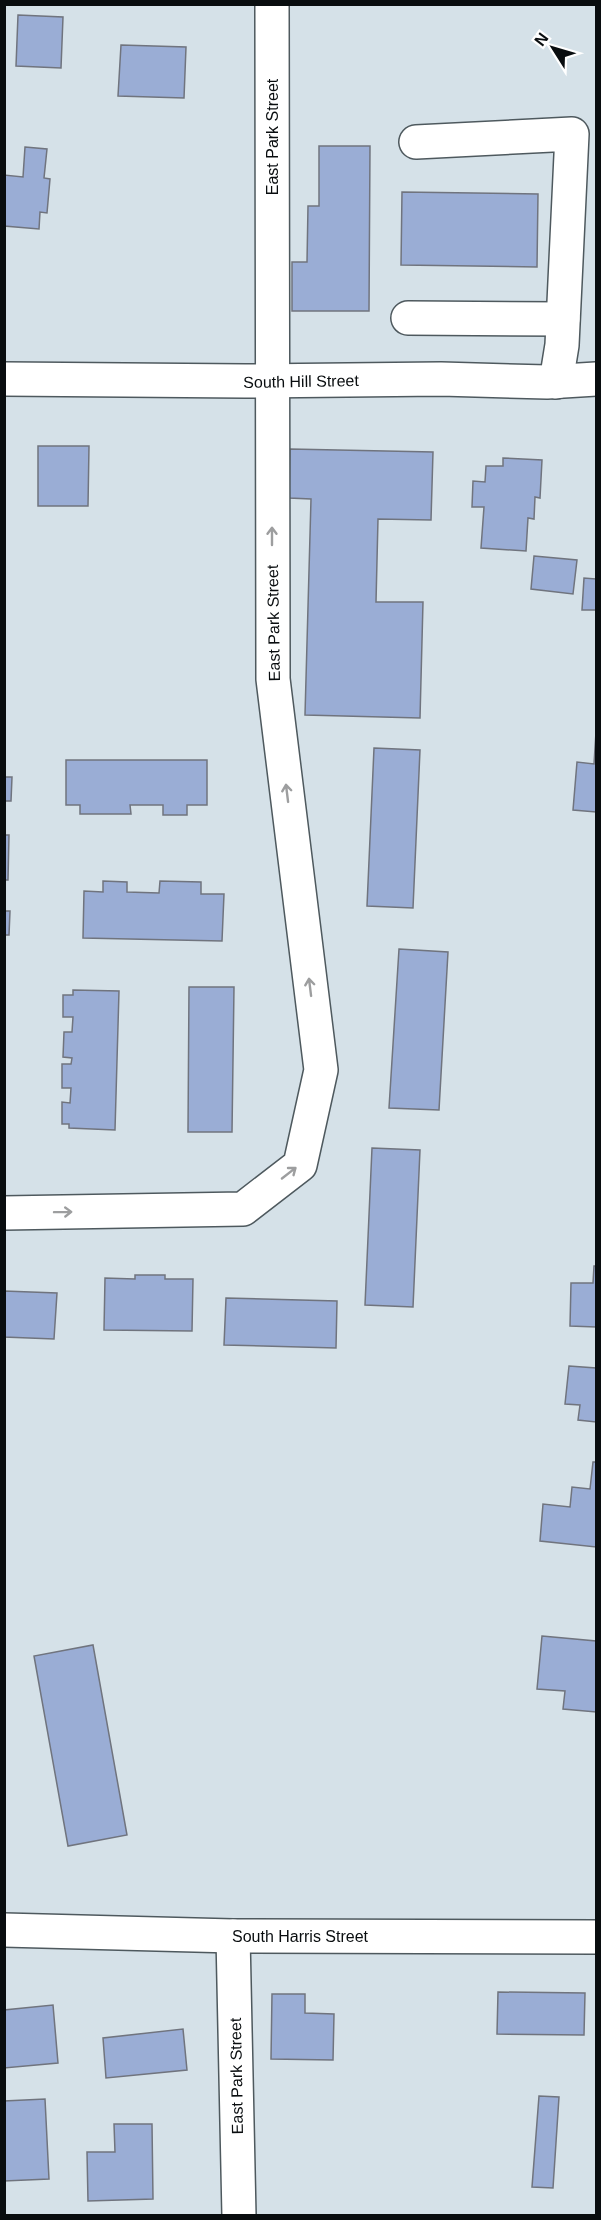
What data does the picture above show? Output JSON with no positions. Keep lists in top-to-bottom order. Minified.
{"streets":{"street":["East Park Street","South Hill Street","South Harris Street"]},"crossings":[["East Park Street","South Hill Street"],["East Park Street","South Harris Street"]],"north":"top left"}
